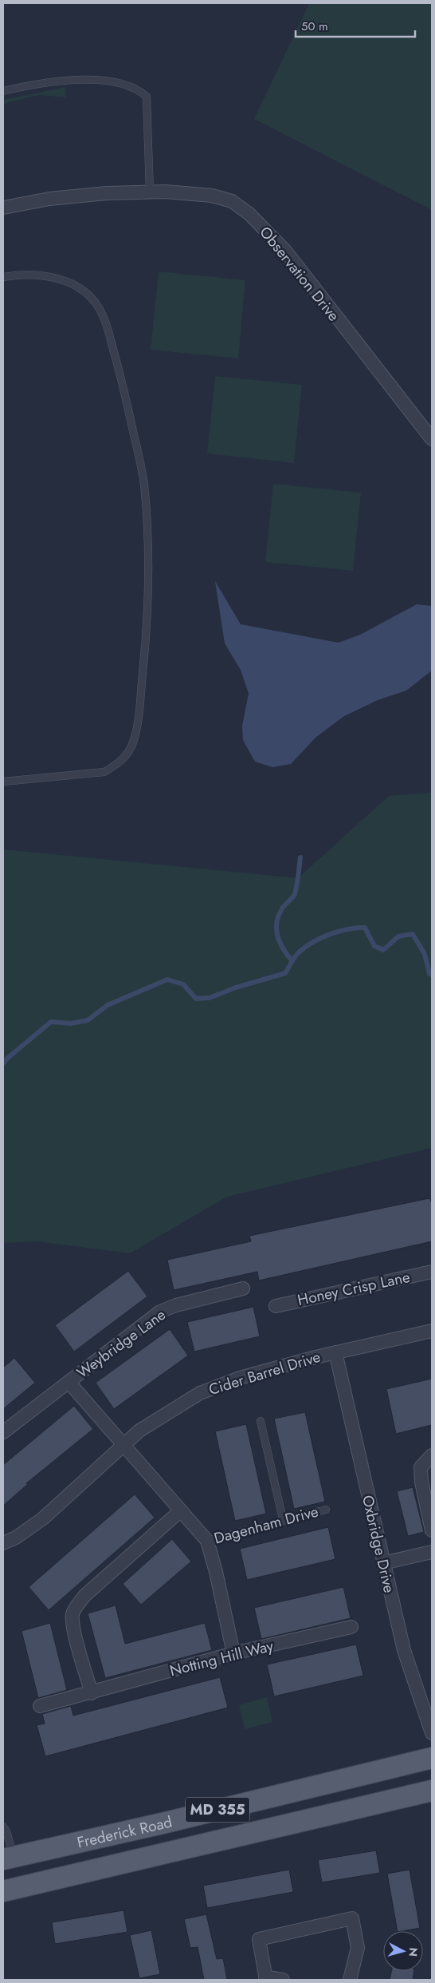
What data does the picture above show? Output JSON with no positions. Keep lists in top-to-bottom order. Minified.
{"streets":{"main road":["MD 355","Frederick Road"],"street":["Observation Drive","Honey Crisp Lane","Weybridge Lane","Cider Barrel Drive","Oxbridge Drive","Notting Hill Way"],"lane":["Dagenham Drive"]},"crossings":[["Weybridge Lane","Cider Barrel Drive"],["Weybridge Lane","Dagenham Drive"],["Cider Barrel Drive","Oxbridge Drive"]],"scale_bar":"50 m","north":"right"}
